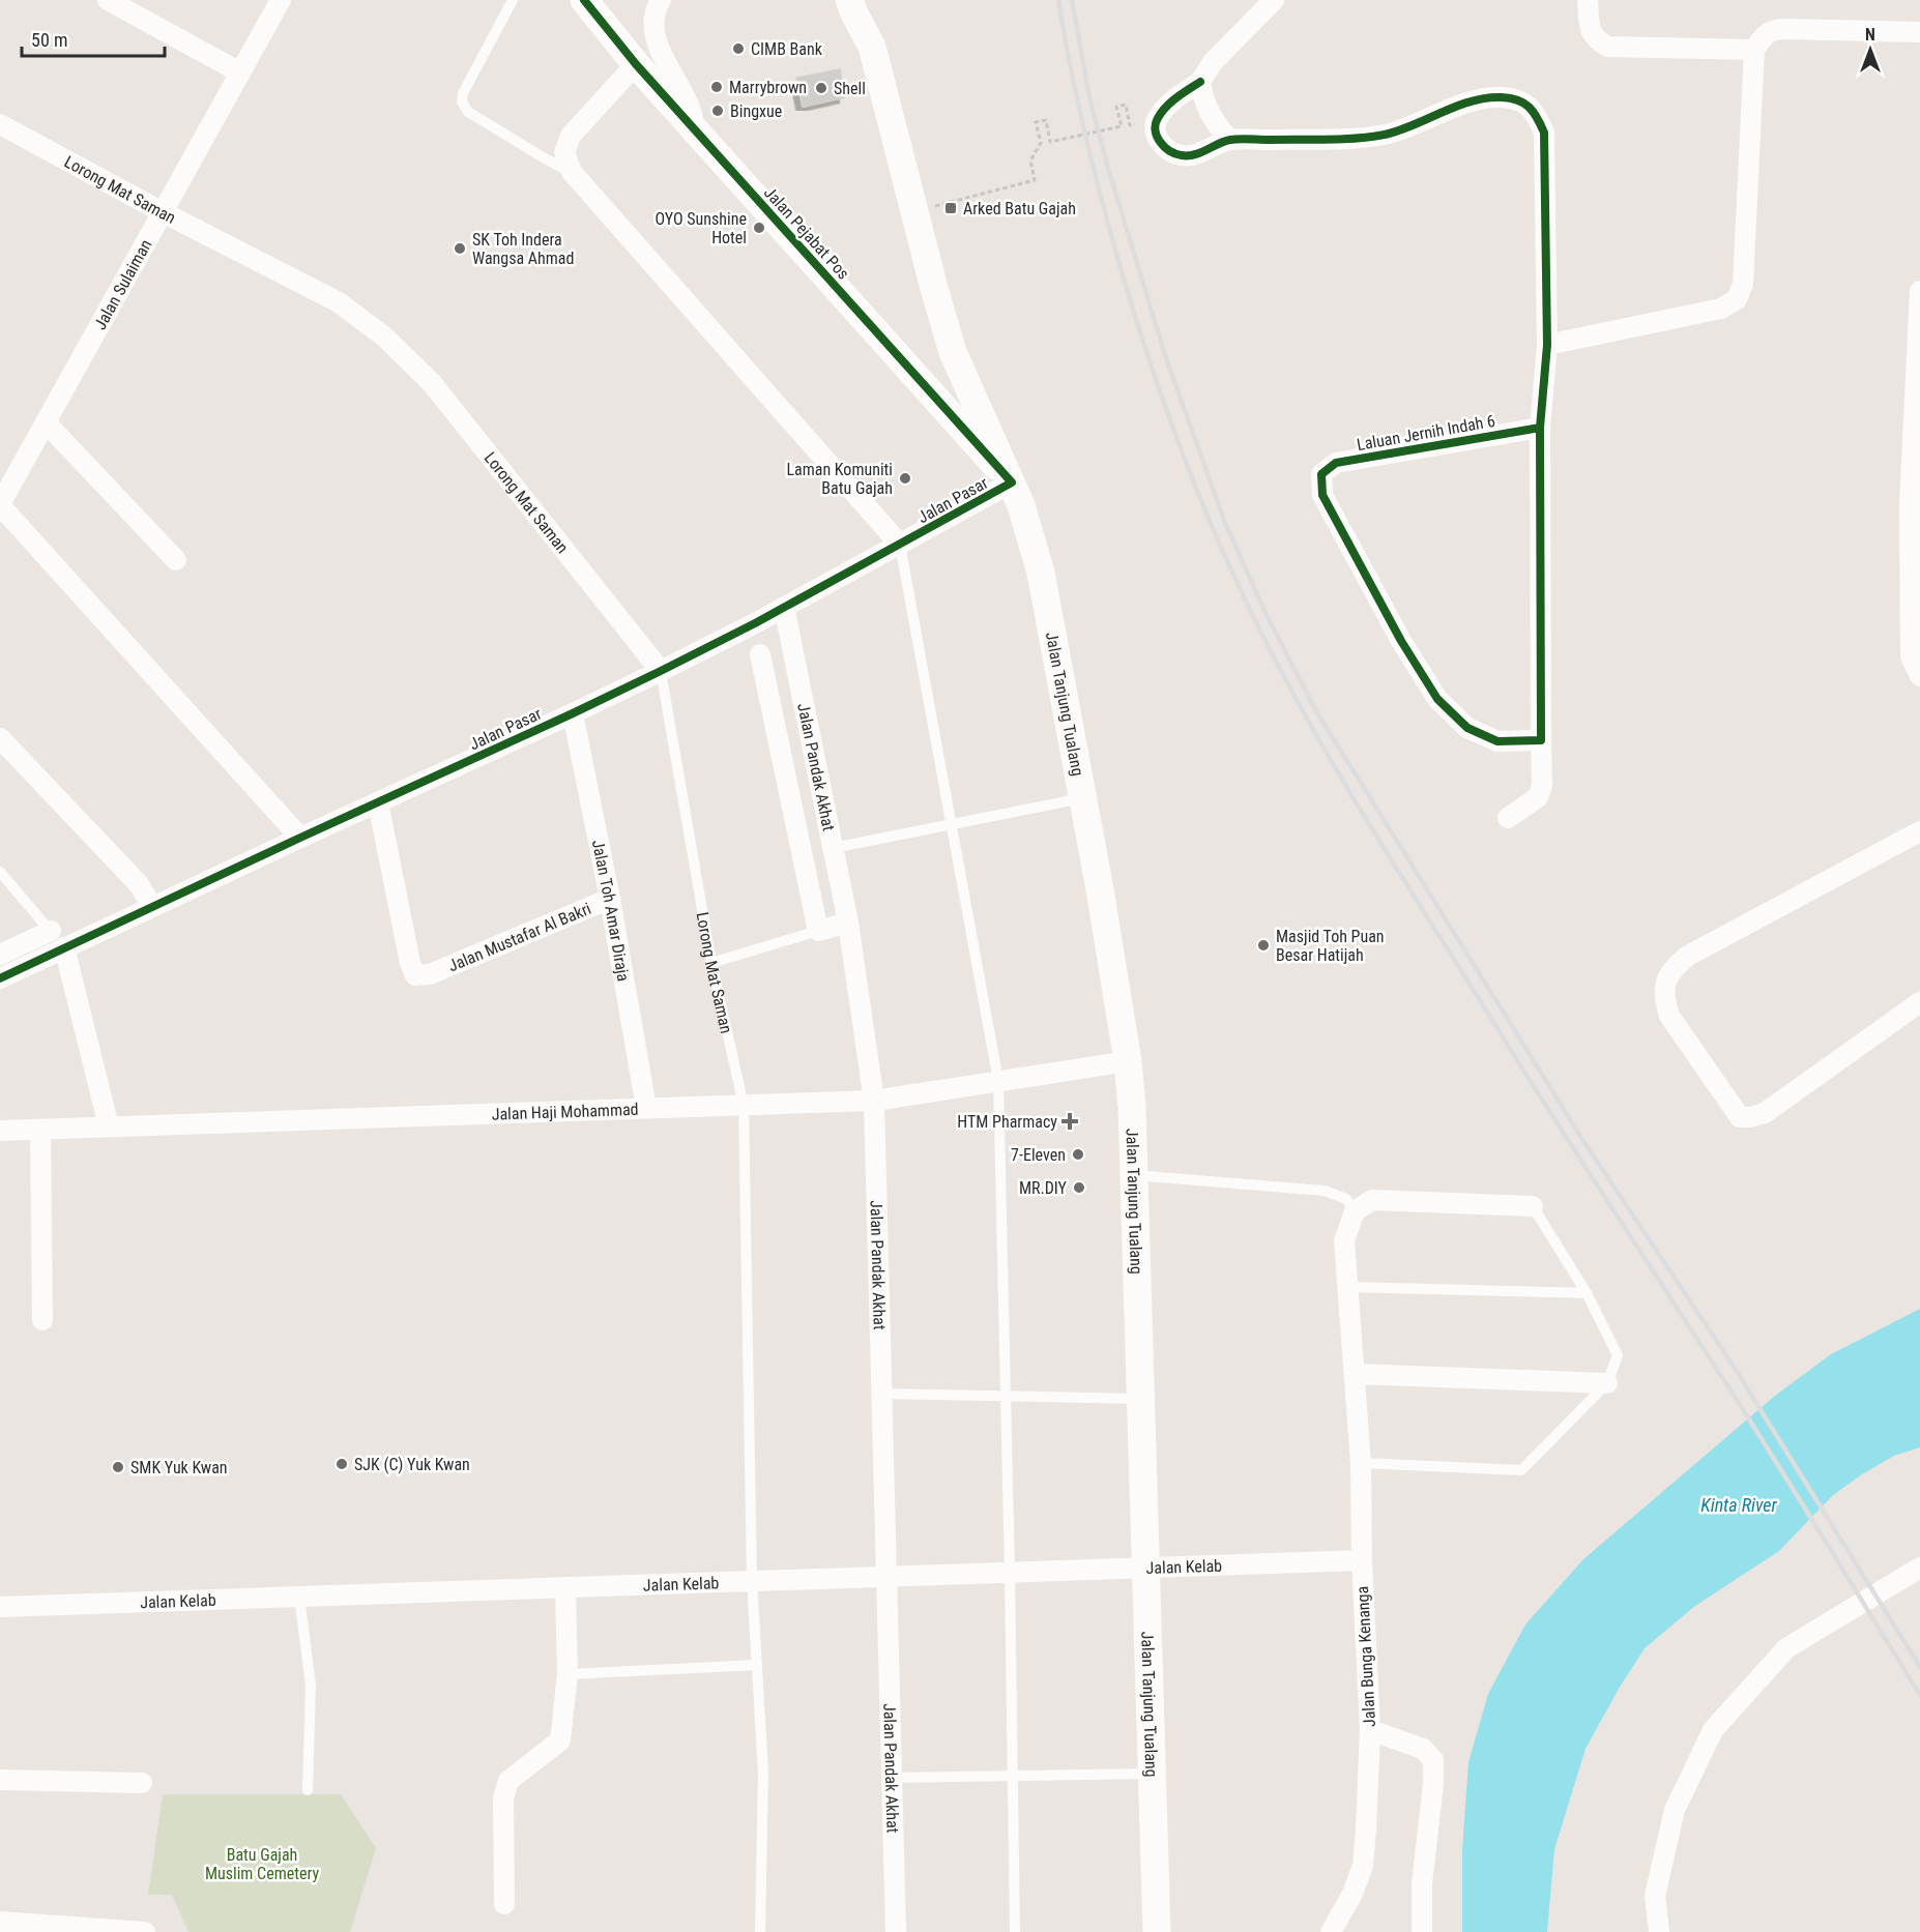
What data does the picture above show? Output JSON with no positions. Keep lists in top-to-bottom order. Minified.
{"streets":{"main road":["Jalan Pejabat Pos","Jalan Tanjung Tualang"],"street":["Lorong Mat Saman","Jalan Sulaiman","Laluan Jernih Indah 6","Jalan Pasar","Jalan Pandak Akhat","Jalan Toh Amar Diraja","Jalan Mustafar Al Bakri","Jalan Haji Mohammad","Jalan Kelab","Jalan Bunga Kenanga"]},"crossings":[["Lorong Mat Saman","Jalan Sulaiman"],["Lorong Mat Saman","Jalan Pasar"],["Lorong Mat Saman","Jalan Haji Mohammad"],["Lorong Mat Saman","Jalan Kelab"],["Jalan Pejabat Pos","Jalan Pasar"],["Jalan Pejabat Pos","Jalan Tanjung Tualang"],["Jalan Pasar","Jalan Tanjung Tualang"],["Jalan Pasar","Jalan Pandak Akhat"],["Jalan Pasar","Jalan Toh Amar Diraja"],["Jalan Pasar","Jalan Mustafar Al Bakri"],["Jalan Tanjung Tualang","Jalan Haji Mohammad"],["Jalan Tanjung Tualang","Jalan Kelab"],["Jalan Pandak Akhat","Jalan Haji Mohammad"],["Jalan Pandak Akhat","Jalan Kelab"],["Jalan Toh Amar Diraja","Jalan Mustafar Al Bakri"],["Jalan Toh Amar Diraja","Jalan Haji Mohammad"],["Jalan Kelab","Jalan Bunga Kenanga"]],"water":["Kinta River"],"parks":["Batu Gajah Muslim Cemetery"],"places":{"other":["CIMB Bank","Marrybrown","Shell","Bingxue","OYO Sunshine Hotel","SK Toh Indera Wangsa Ahmad","Laman Komuniti Batu Gajah","Masjid Toh Puan Besar Hatijah","7-Eleven","MR.DIY","SJK (C) Yuk Kwan","SMK Yuk Kwan"],"transit":["Arked Batu Gajah"],"health":["HTM Pharmacy"]},"scale_bar":"50 m","north":"top"}
